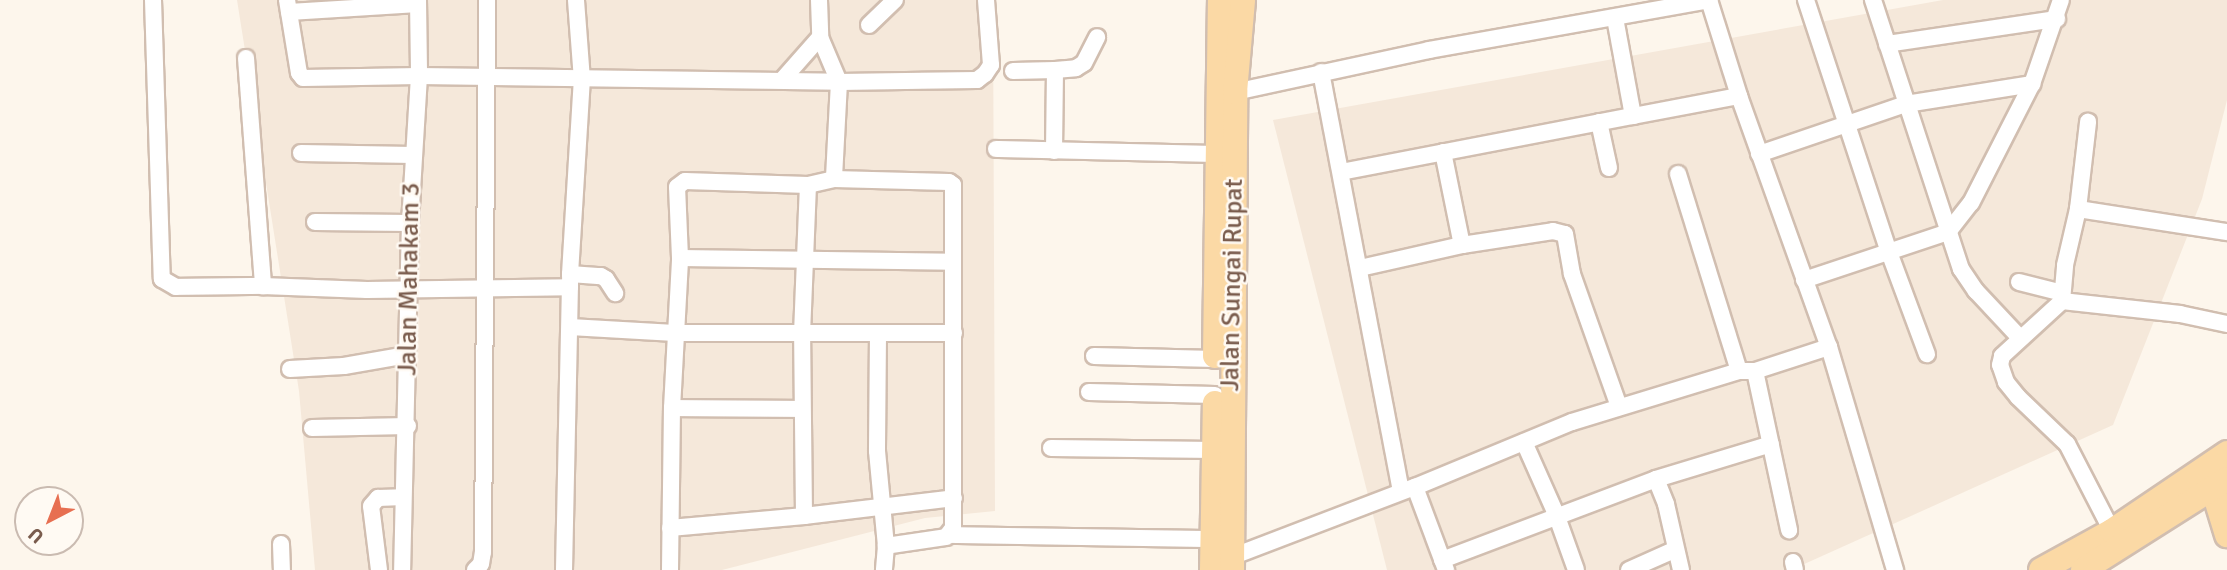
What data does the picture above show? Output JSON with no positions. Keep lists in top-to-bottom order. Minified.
{"streets":{"main road":["Jalan Sungai Rupat"],"street":["Jalan Mahakam 3"]},"north":"bottom left"}
